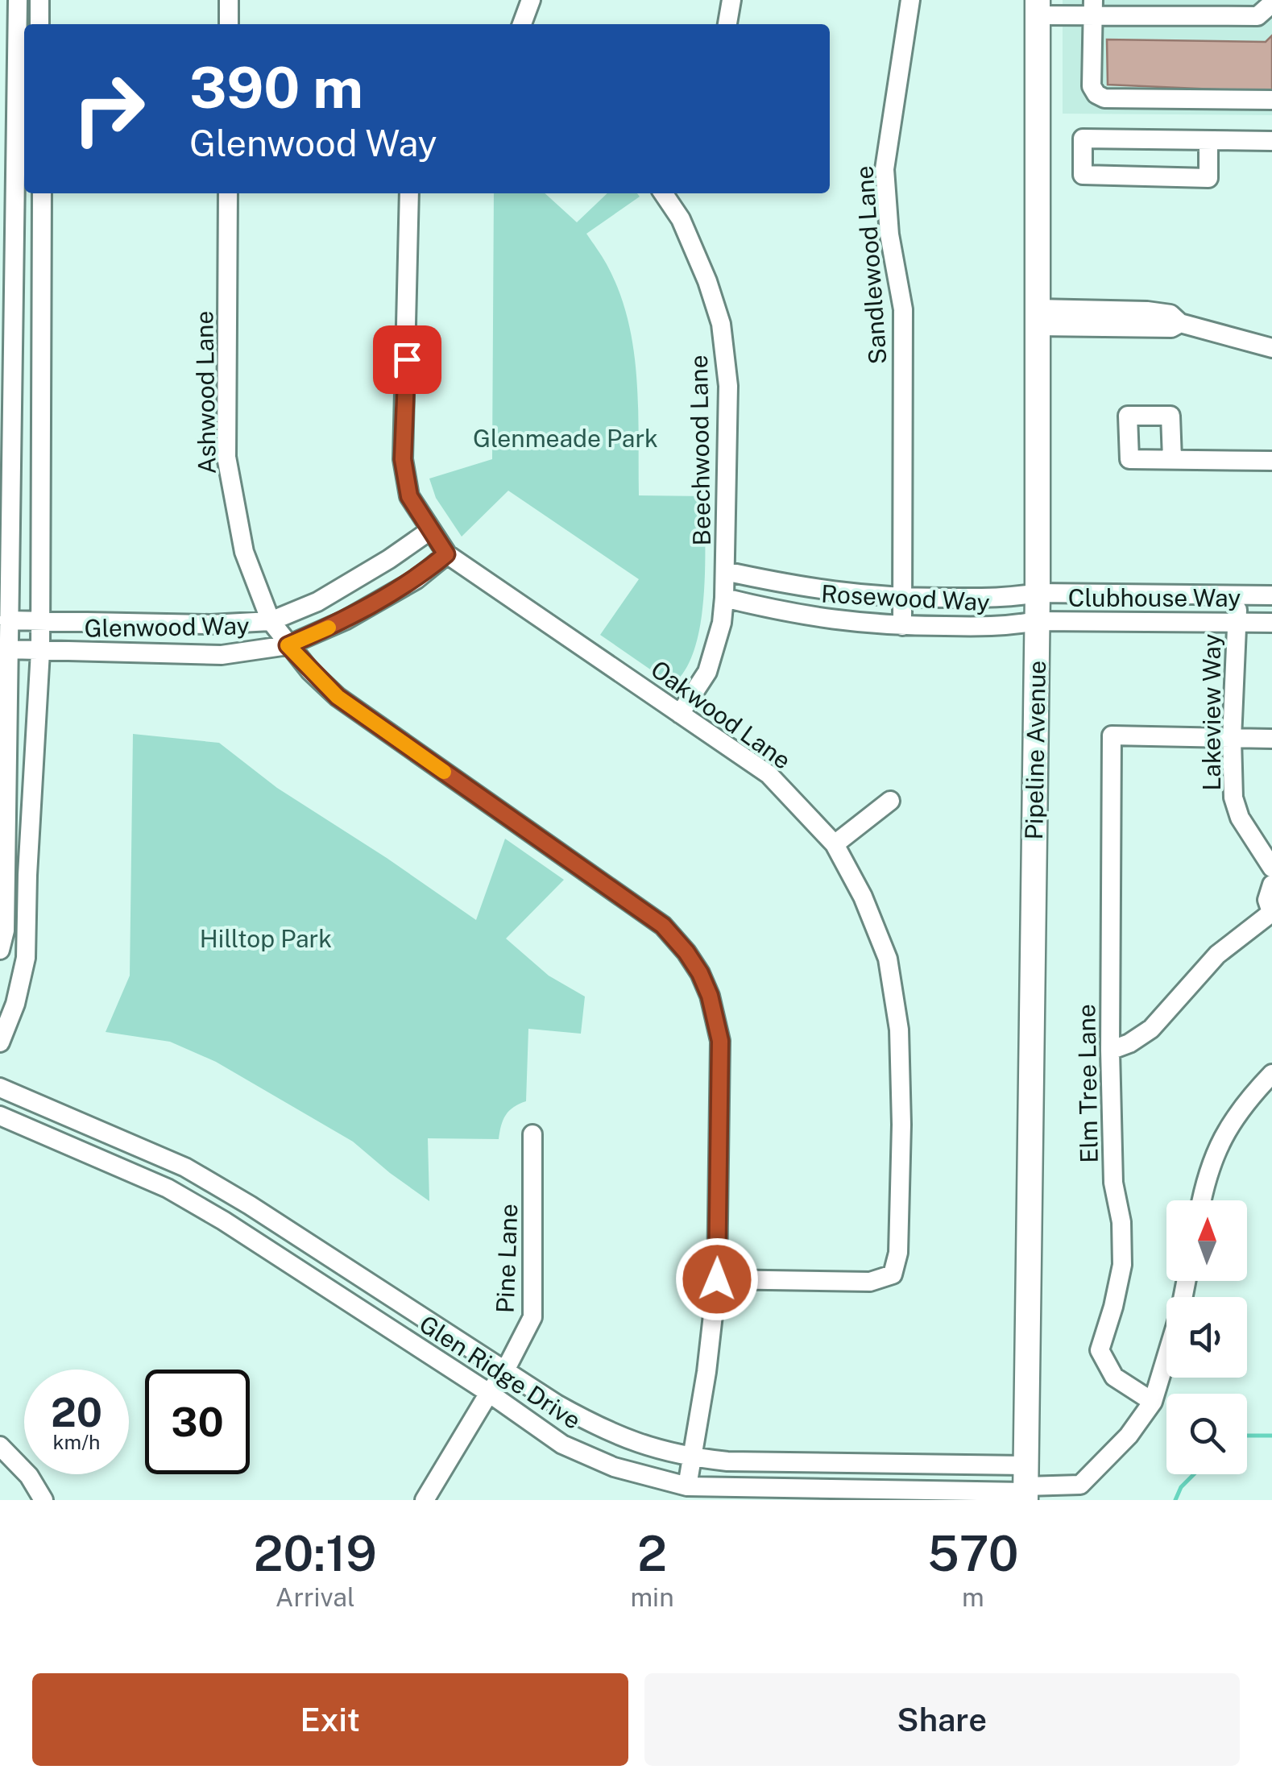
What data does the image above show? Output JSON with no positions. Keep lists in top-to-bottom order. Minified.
{"streets":{"main road":["Pipeline Avenue"],"street":["Sandlewood Lane","Ashwood Lane","Beechwood Lane","Rosewood Way","Clubhouse Way","Glenwood Way","Lakeview Way","Oakwood Lane","Elm Tree Lane","Pine Lane","Glen Ridge Drive"]},"crossings":[["Sandlewood Lane","Rosewood Way"],["Ashwood Lane","Glenwood Way"],["Ashwood Lane","Oakwood Lane"],["Ashwood Lane","Glen Ridge Drive"],["Beechwood Lane","Rosewood Way"],["Beechwood Lane","Oakwood Lane"],["Rosewood Way","Clubhouse Way"],["Rosewood Way","Pipeline Avenue"],["Clubhouse Way","Lakeview Way"],["Clubhouse Way","Pipeline Avenue"],["Glenwood Way","Oakwood Lane"],["Lakeview Way","Elm Tree Lane"],["Pipeline Avenue","Glen Ridge Drive"],["Pine Lane","Glen Ridge Drive"]],"parks":["Glenmeade Park","Hilltop Park"],"north":"top","page":{"turn":["390 m","Glenwood Way"],"speed":"20 km/h","limit":"30","eta":["20:19","Arrival","2","min","570","m"],"buttons":["Exit","Share"]}}
